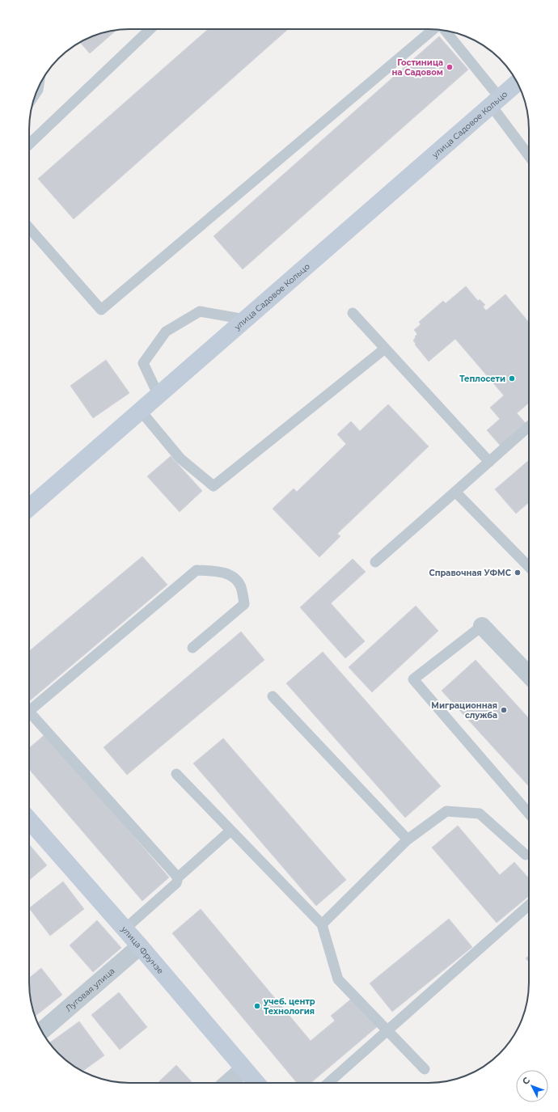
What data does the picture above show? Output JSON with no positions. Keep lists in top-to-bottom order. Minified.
{"streets":{"main road":["улица Садовое Кольцо","улица Фрунзе"],"street":["Луговая улица"]},"crossings":[["улица Фрунзе","Луговая улица"]],"places":["Гостиница на Садовом","Теплосети","Справочная УФМС","Миграционная служба","учеб. центр Технология"],"north":"top left"}
